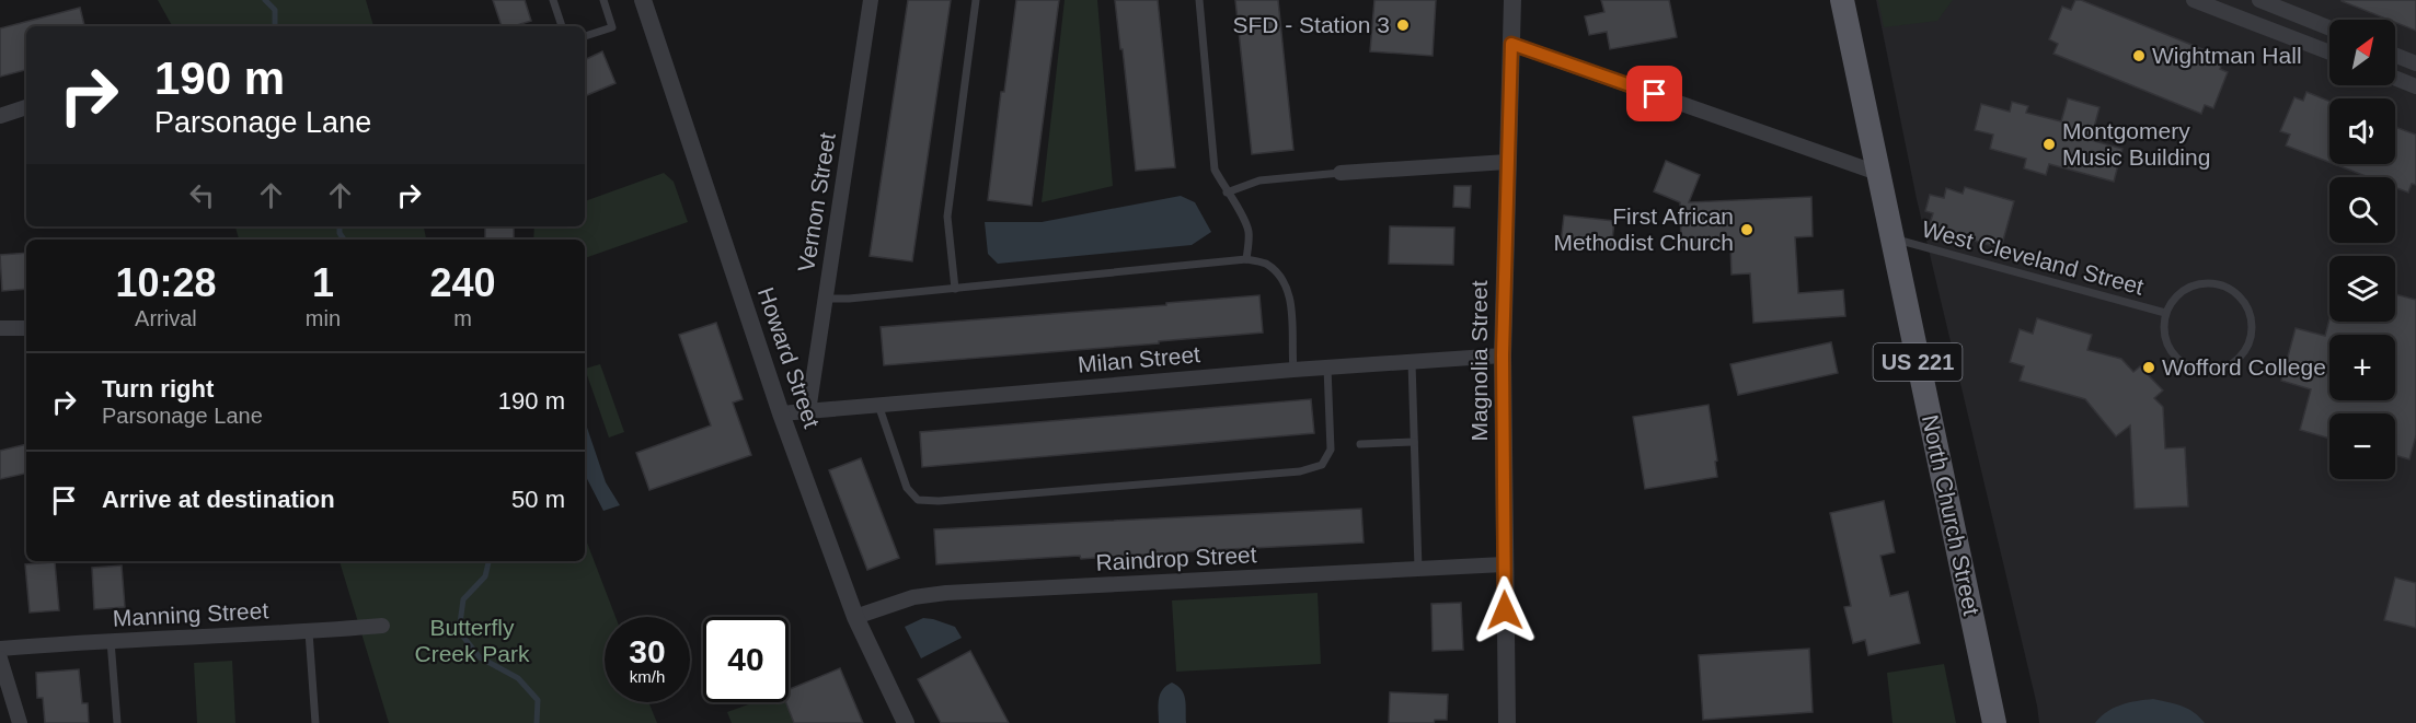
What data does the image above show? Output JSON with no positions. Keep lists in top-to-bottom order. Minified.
{"streets":{"main road":["US 221","North Church Street"],"street":["Vernon Street","Howard Street","Milan Street","Magnolia Street","Raindrop Street","Manning Street"],"lane":["West Cleveland Street"]},"crossings":[["Vernon Street","Milan Street"],["West Cleveland Street","North Church Street"],["Howard Street","Milan Street"],["Howard Street","Raindrop Street"],["Milan Street","Magnolia Street"],["Magnolia Street","Raindrop Street"]],"parks":["Butterfly Creek Park"],"places":["SFD - Station 3","Wightman Hall","Montgomery Music Building","First African Methodist Church","Wofford College"],"north":"top right","page":{"map_buttons":["+","−"],"turn":["190 m","Parsonage Lane"],"eta":["10:28","Arrival","1","min","240","m"],"list":[{"name":"Turn right","note":"Parsonage Lane","value":"190 m"},{"name":"Arrive at destination","value":"50 m"}],"speed":"30 km/h","limit":"40"}}
